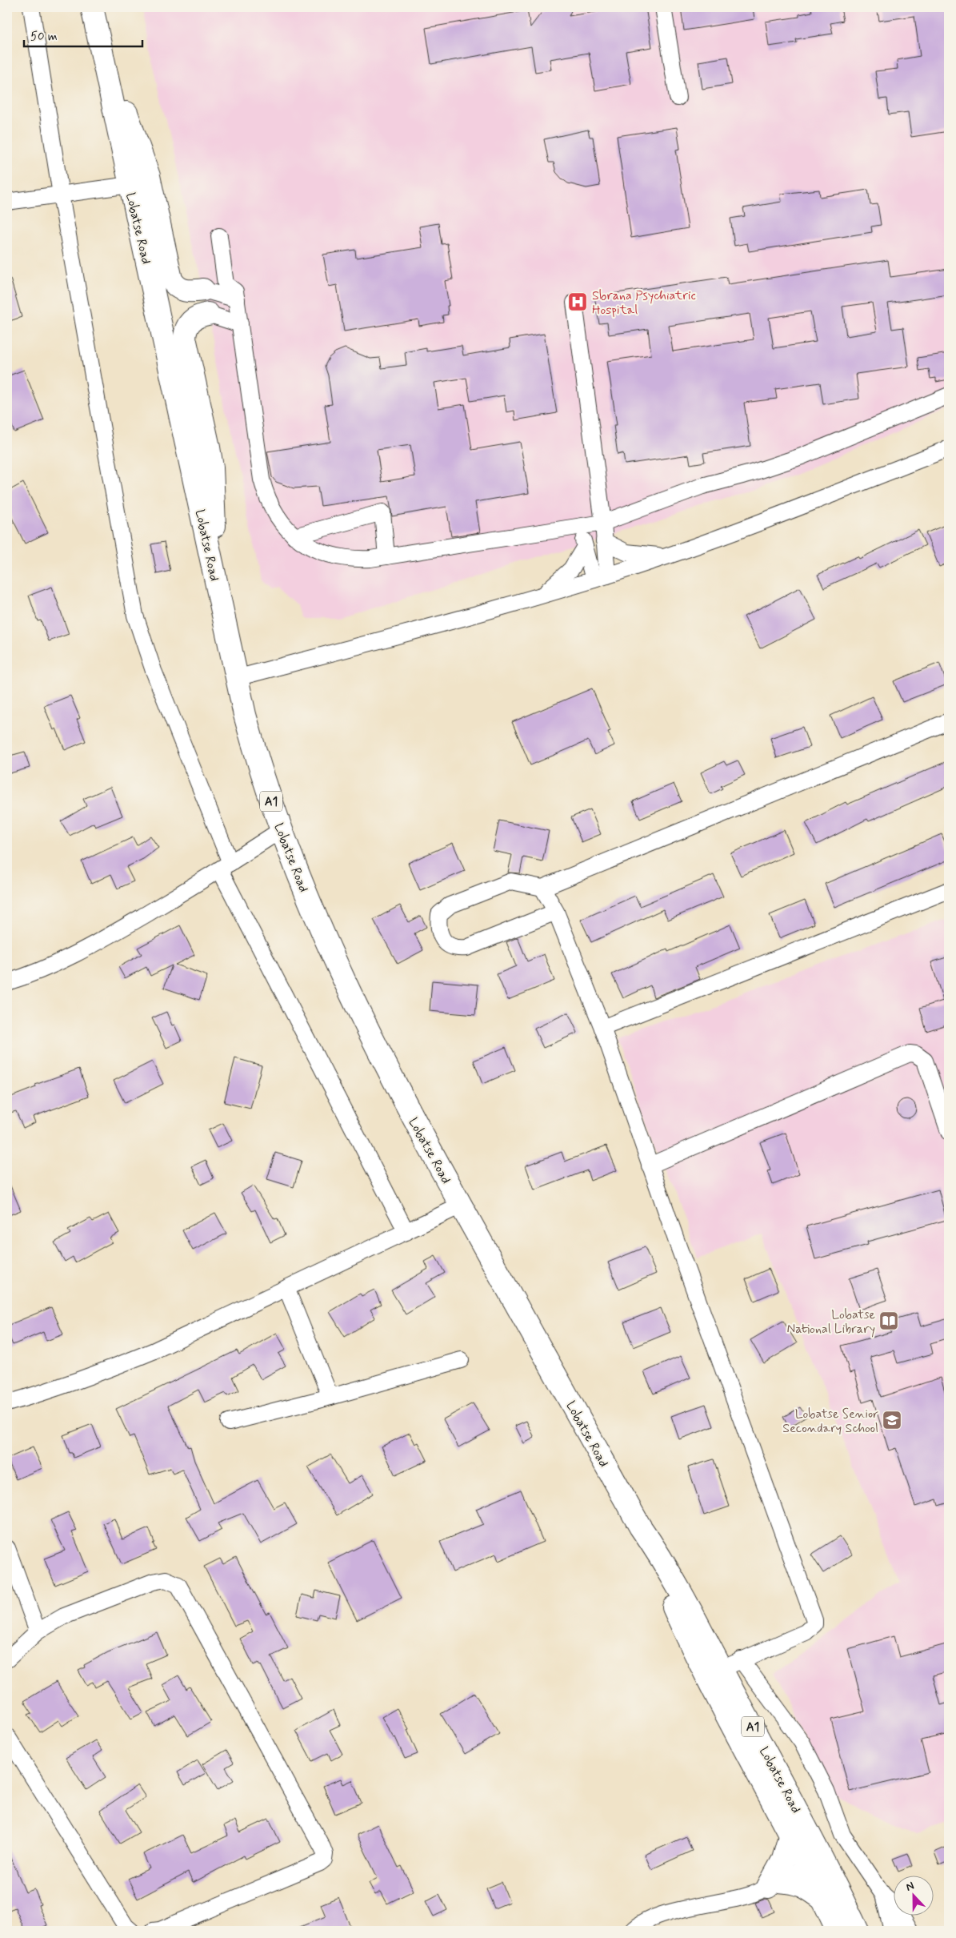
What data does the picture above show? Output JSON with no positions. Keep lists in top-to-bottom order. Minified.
{"streets":{"highway":["Lobatse Road","A1"]},"places":{"hospital":["Sbrana Psychiatric Hospital"],"library":["Lobatse National Library"],"school or university":["Lobatse Senior Secondary School"]},"scale_bar":"50 m","north":"top"}
